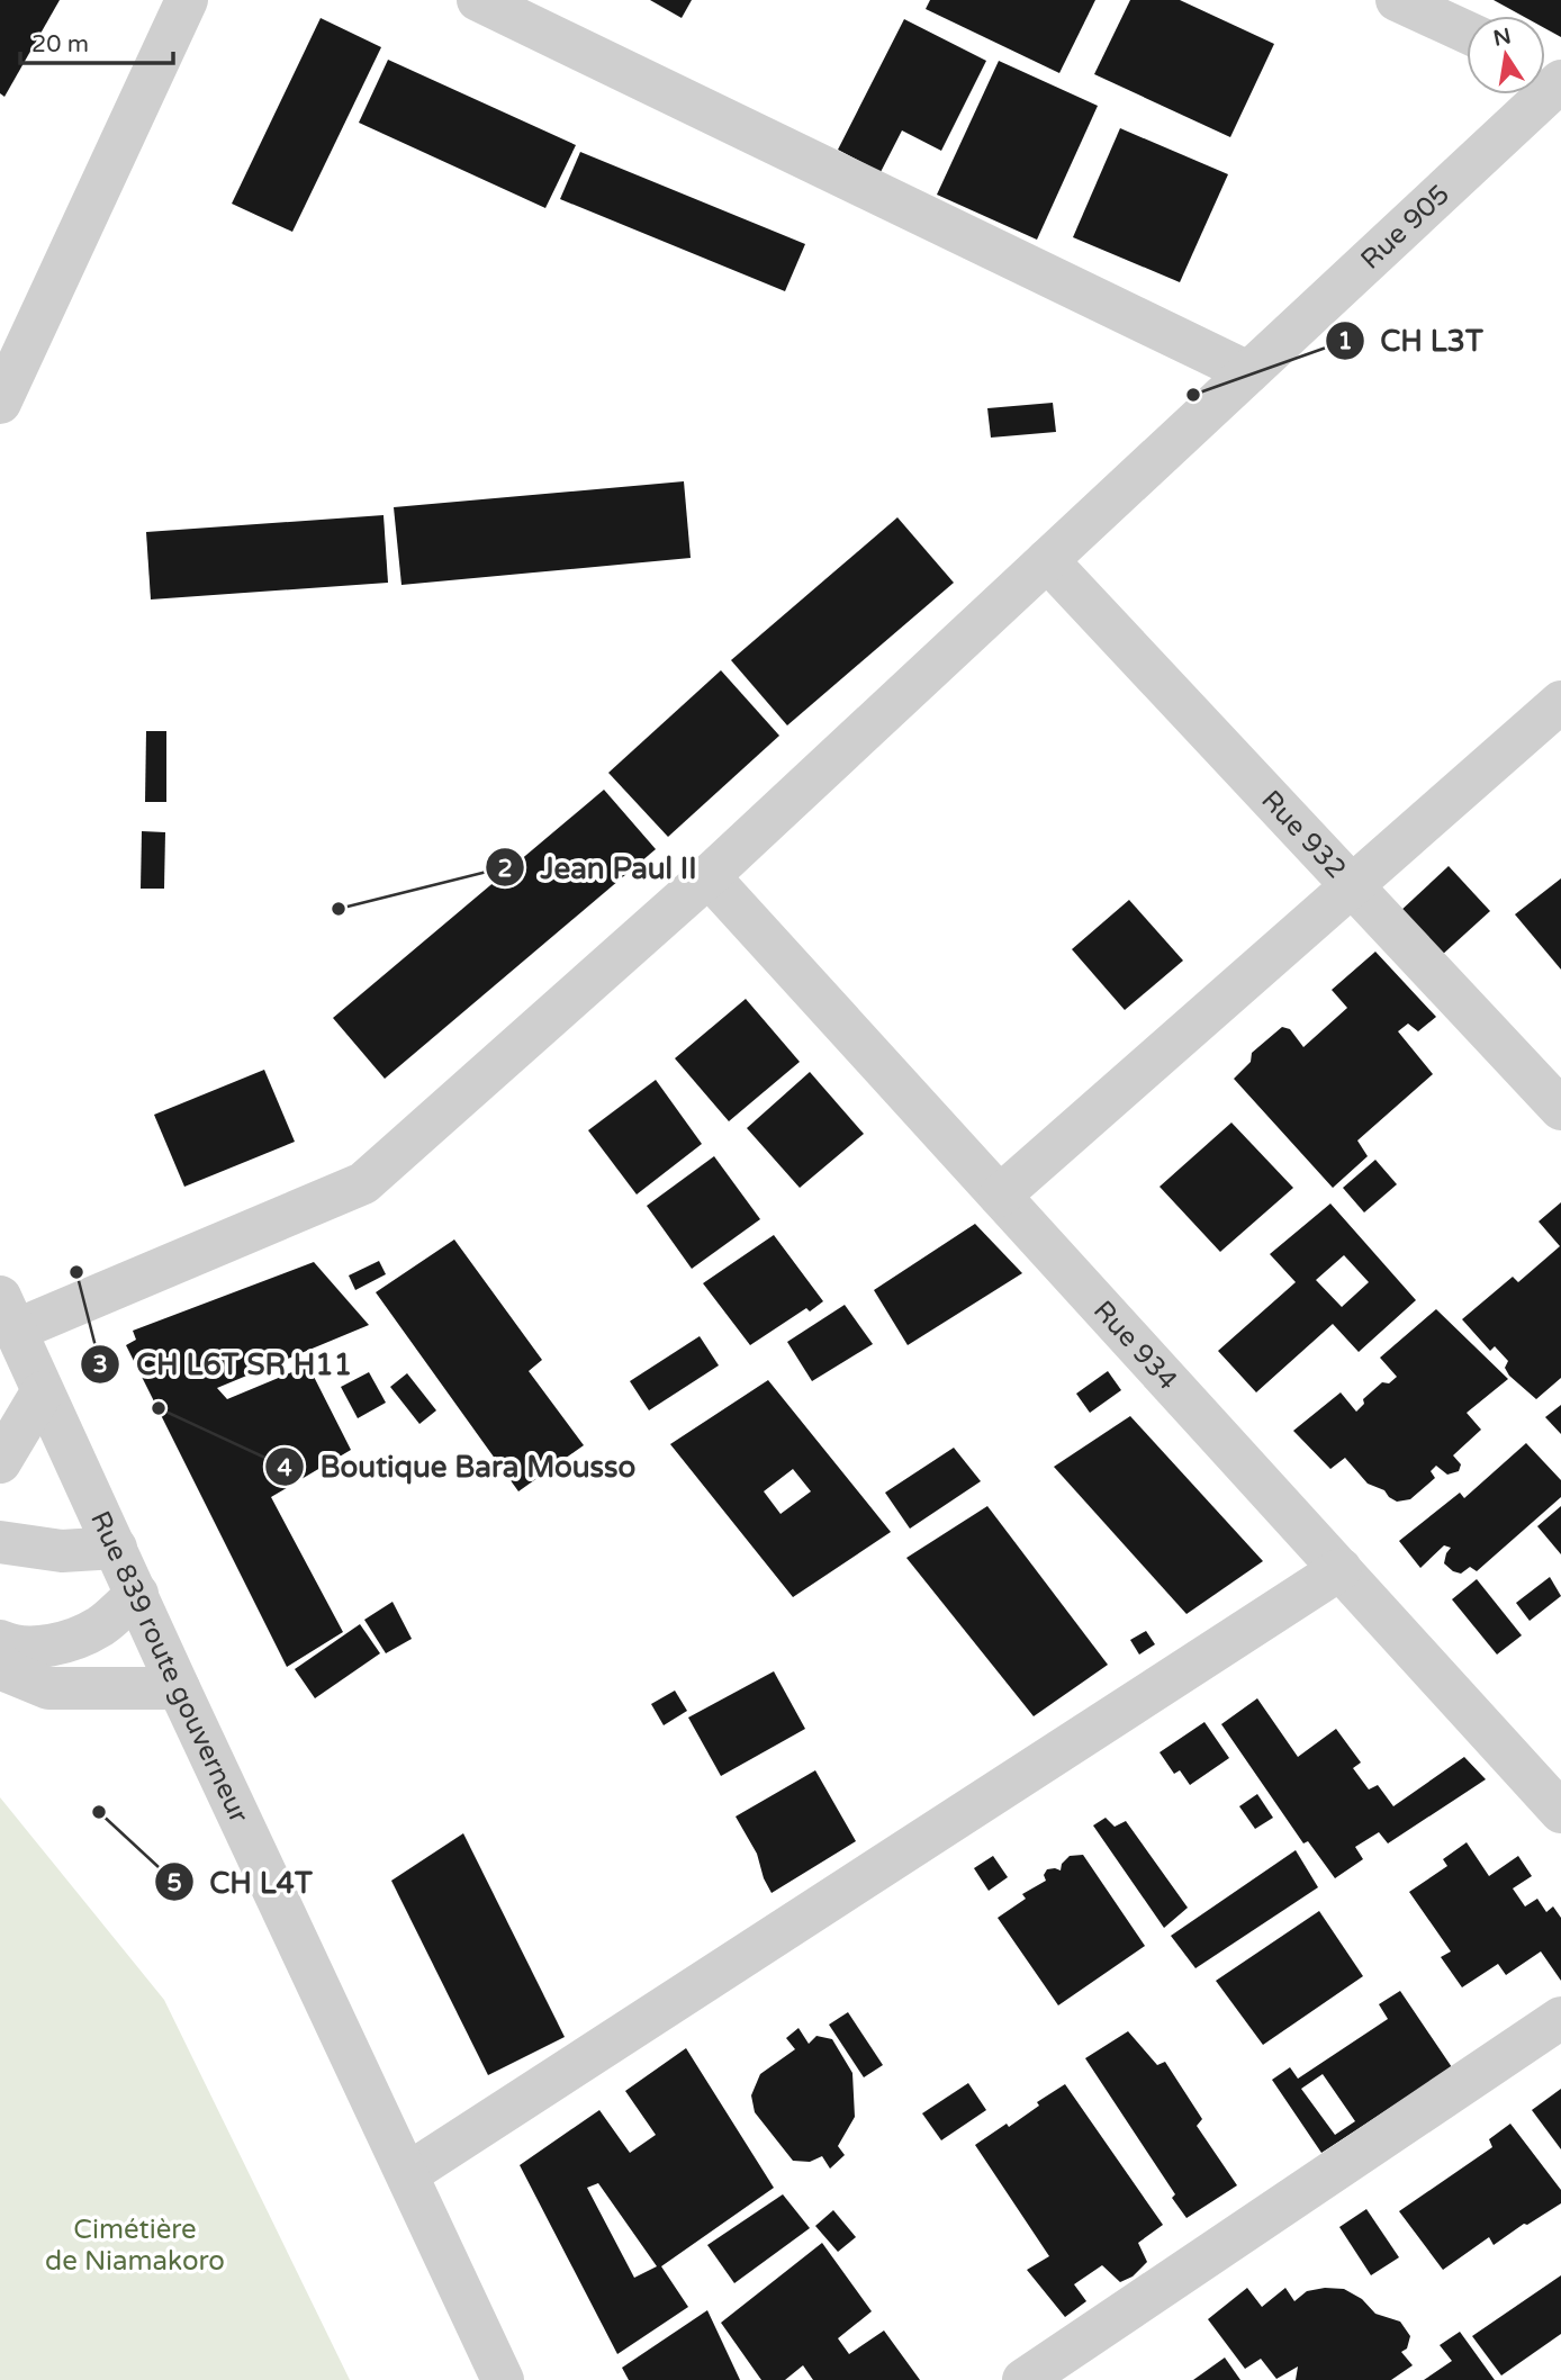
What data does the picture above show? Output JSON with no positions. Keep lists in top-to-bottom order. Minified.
{"streets":{"street":["Rue 905","Rue 932","Rue 934","Rue 839 route gouverneur"]},"crossings":[["Rue 905","Rue 932"],["Rue 905","Rue 934"],["Rue 905","Rue 839 route gouverneur"]],"parks":["Cimétière de Niamakoro"],"places":["CH L3T","Jean Paul II","CH L6T SR H11","Boutique Bara Mousso","CH L4T"],"scale_bar":"20 m","north":"top"}
